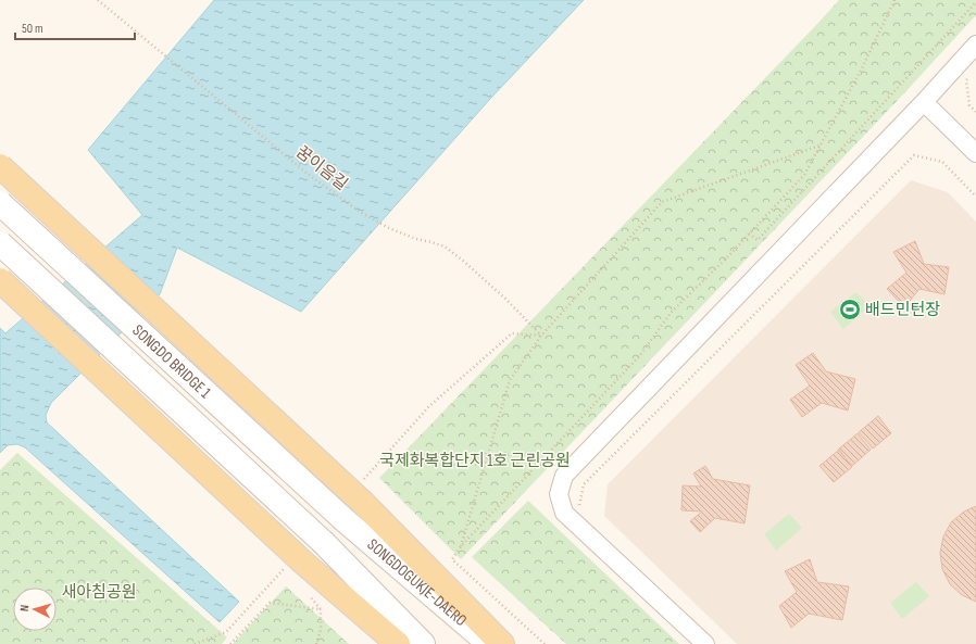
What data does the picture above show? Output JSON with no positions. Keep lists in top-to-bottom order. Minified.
{"streets":{"main road":["SONGDO BRIDGE 1","SONGDOGUKJE-DAERO"],"path":["꿈이음길"]},"crossings":[["SONGDO BRIDGE 1","SONGDOGUKJE-DAERO"]],"parks":["국제화복합단지 1호 근린공원","새아침공원"],"places":{"sports":["배드민턴장"]},"scale_bar":"50 m","north":"left"}
